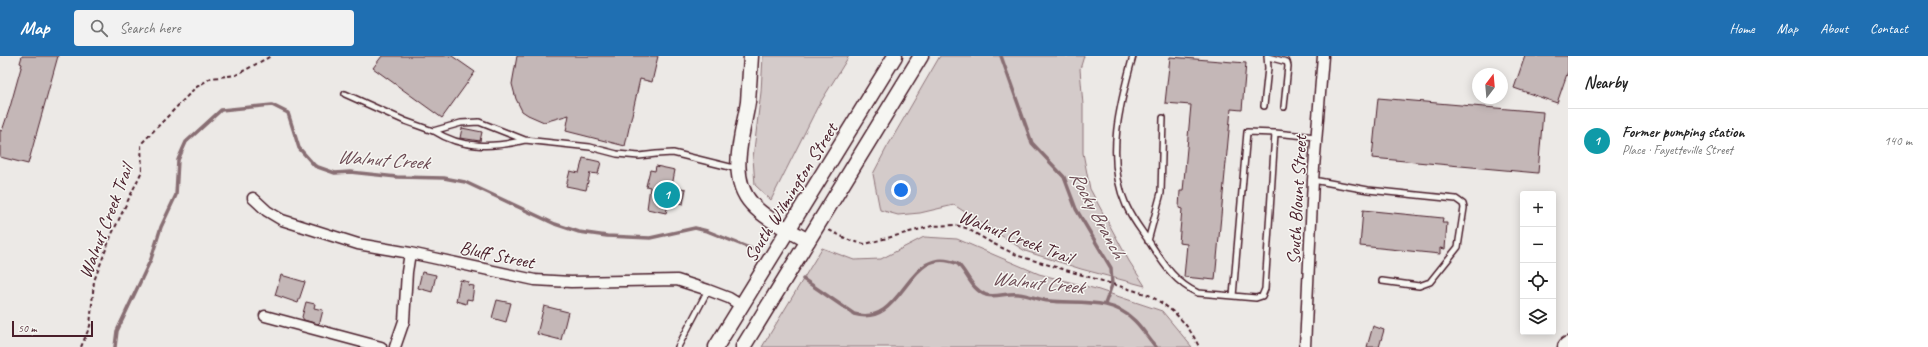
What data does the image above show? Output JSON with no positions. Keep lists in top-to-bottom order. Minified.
{"streets":{"main road":["South Wilmington Street"],"street":["South Blount Street","Bluff Street"],"path":["Walnut Creek Trail"]},"crossings":[["South Wilmington Street","Bluff Street"]],"water":["Walnut Creek","Rocky Branch"],"scale_bar":"50 m","north":"top","page":{"header":"Map","search":"Search here","nav":["Home","Map","About","Contact"],"heading":"Nearby","list":[{"mark":"1","name":"Former pumping station","note":"Place · Fayetteville Street","value":"140 m"}],"pins":"1","map_buttons":["+","−"],"scale":"50 m"}}
